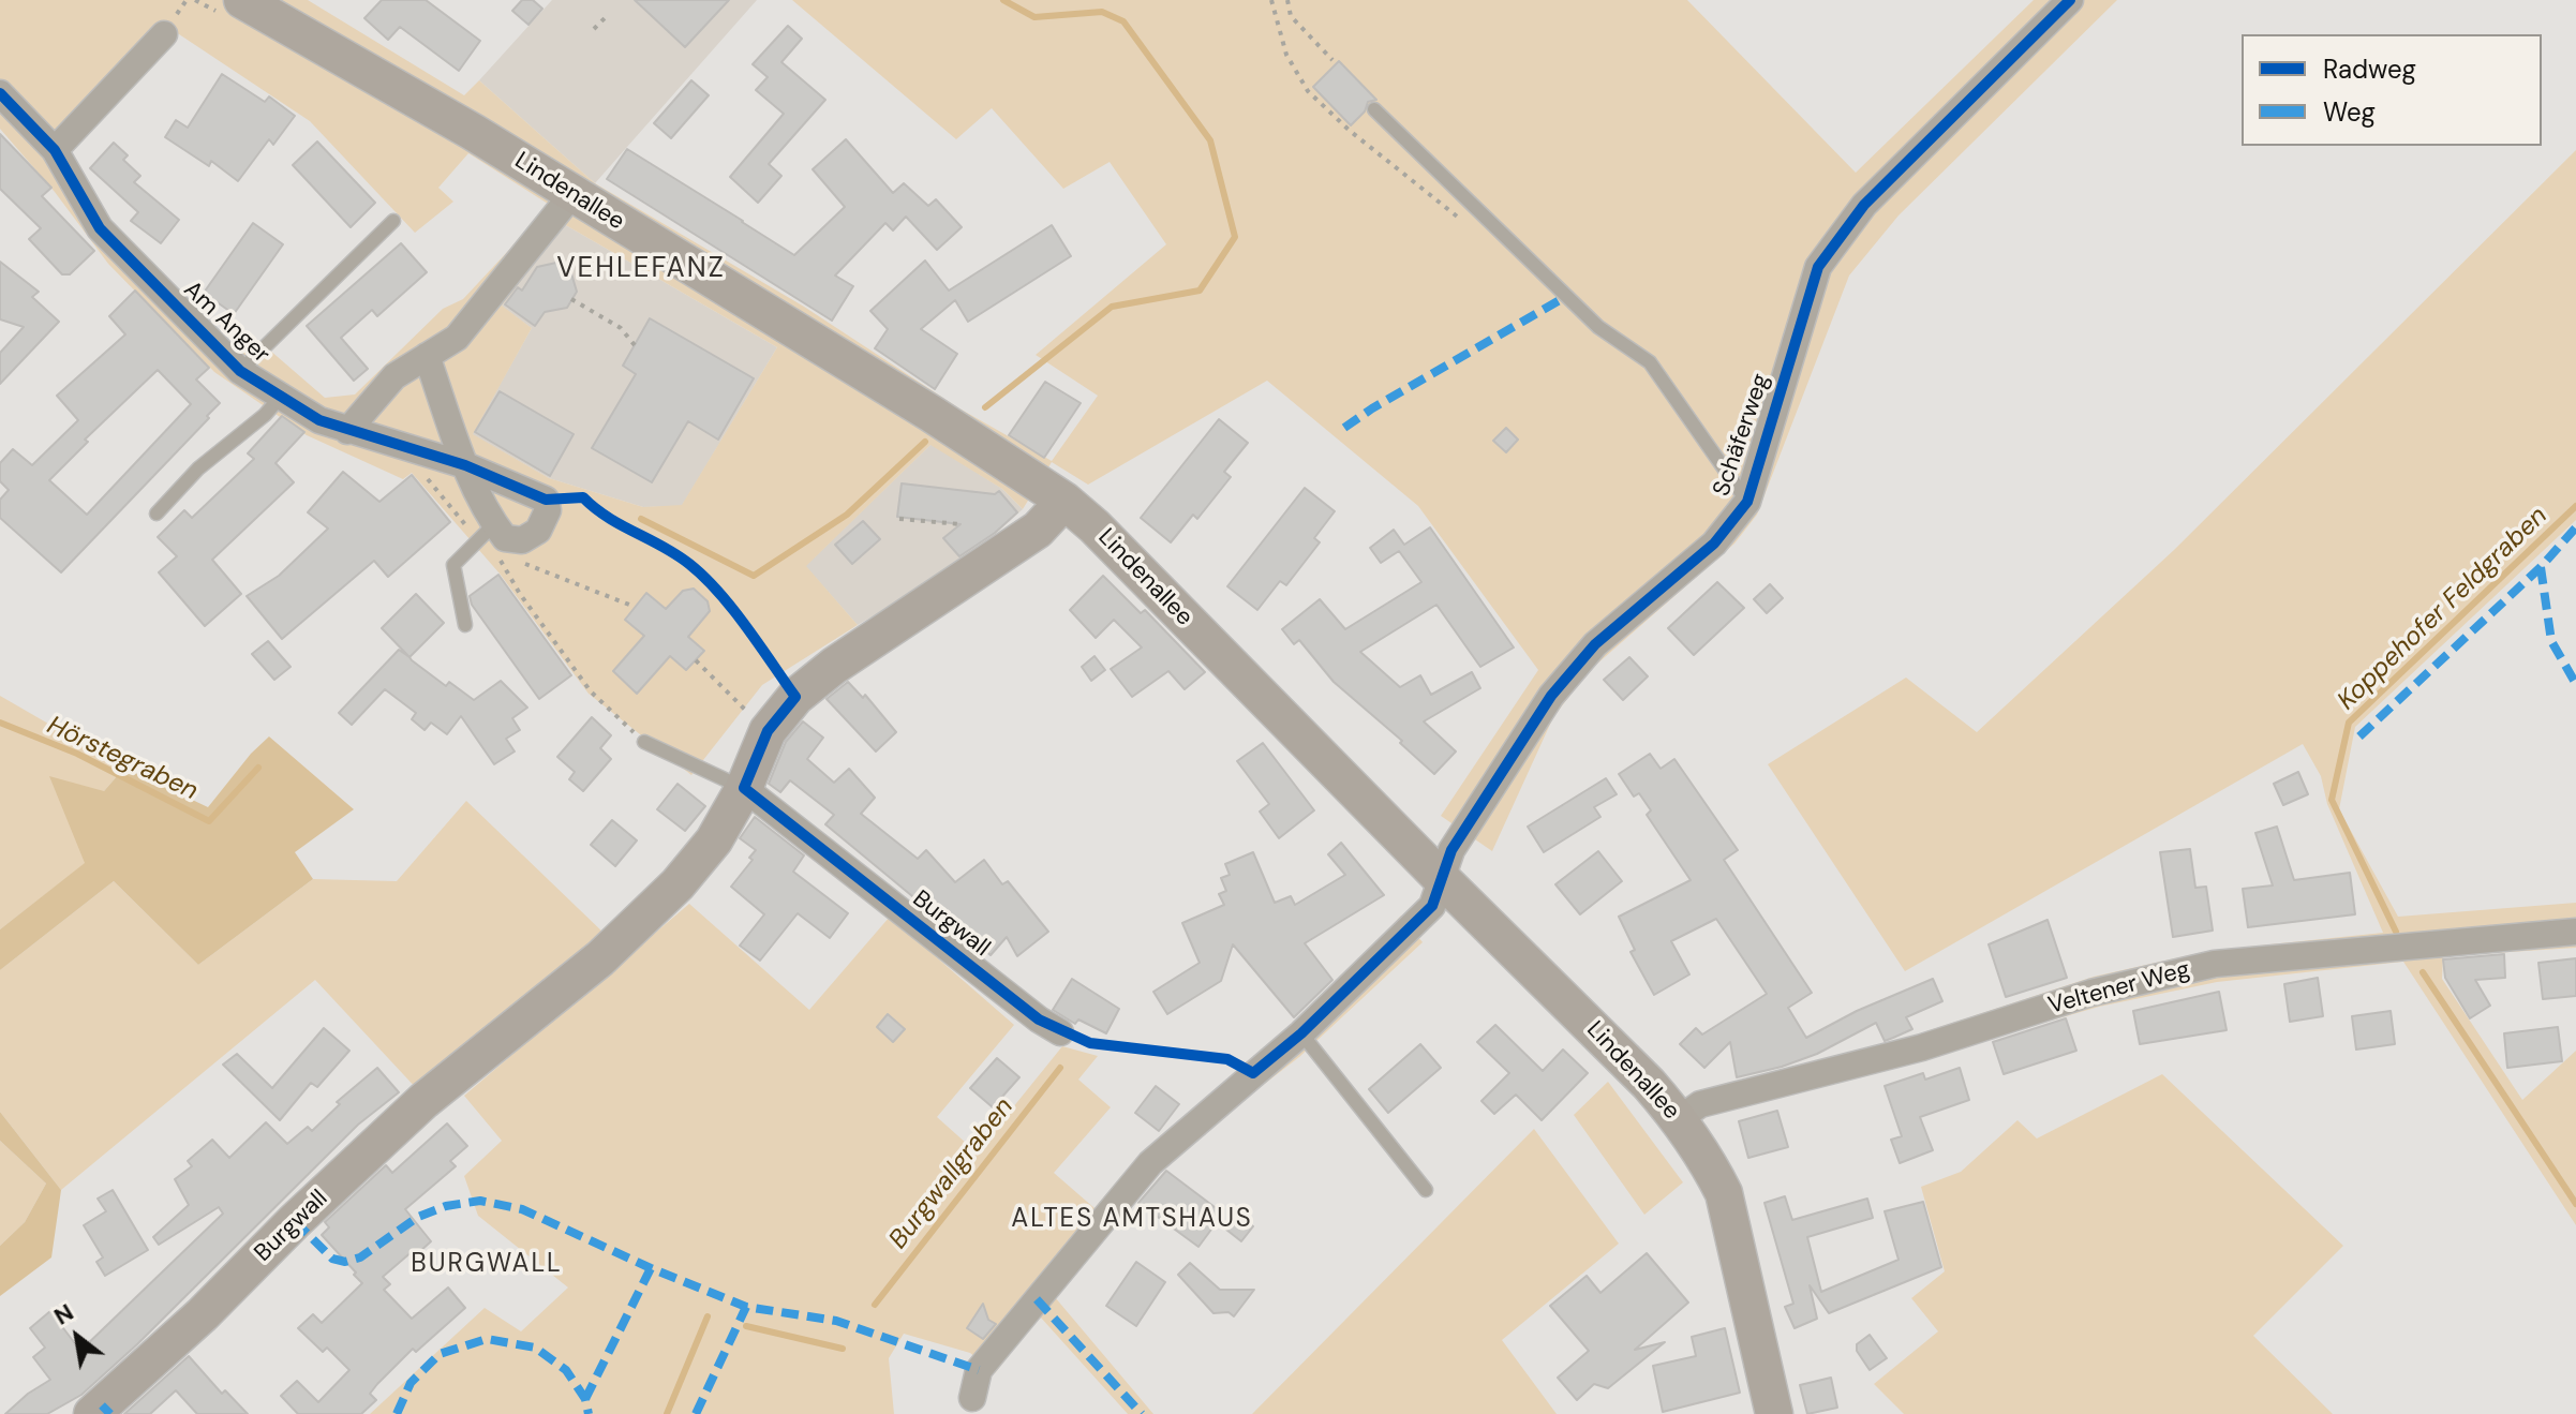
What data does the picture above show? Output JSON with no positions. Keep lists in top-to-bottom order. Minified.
{"streets":{"main road":["Lindenallee","Burgwall"],"street":["Am Anger","Schäferweg","Veltener Weg"]},"crossings":[["Lindenallee","Schäferweg"],["Lindenallee","Burgwall"],["Lindenallee","Veltener Weg"]],"districts":["VEHLEFANZ","ALTES AMTSHAUS","BURGWALL"],"water":["Koppehofer Feldgraben","Hörstegraben","Burgwallgraben"],"legend":["Radweg","Weg"],"north":"top left"}
